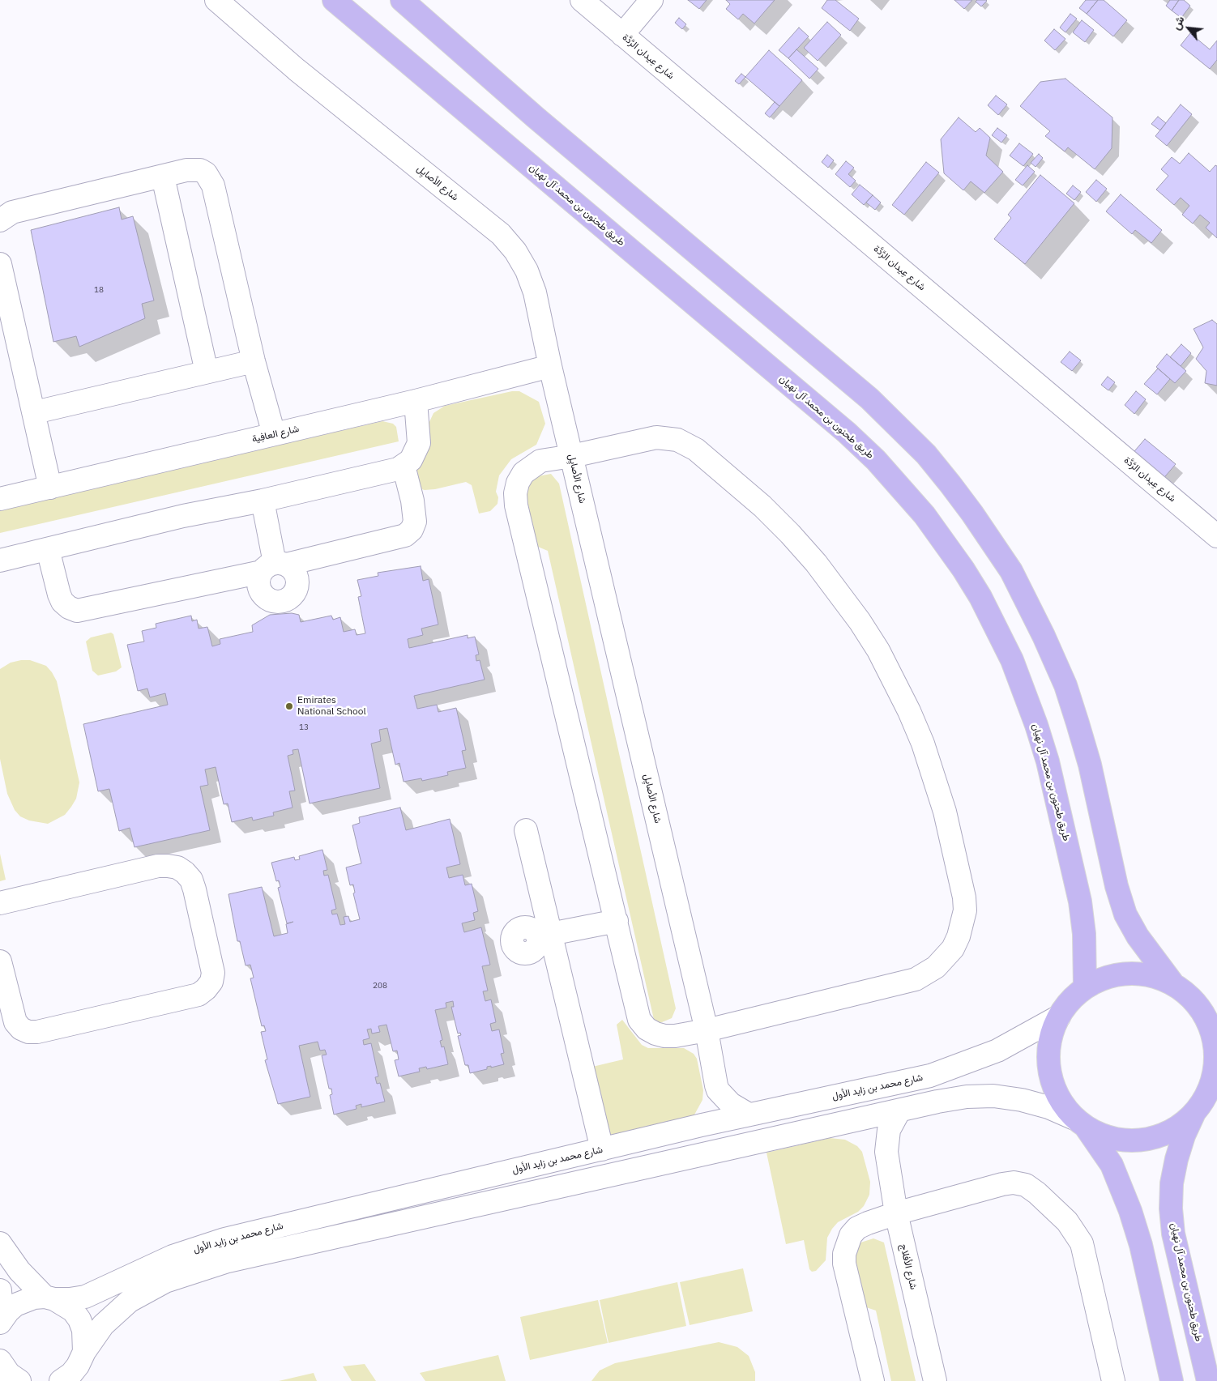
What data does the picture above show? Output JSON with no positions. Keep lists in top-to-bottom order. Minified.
{"streets":{"main road":["طريق طحنون بن محمد آل نهيان"],"street":["شارع عِيدان الرَّدَّة","شارع الأصايِل","شارع العافِية","شارع محمد بن زايد الأول","شارع الأفلاج"]},"crossings":[["شارع الأصايِل","شارع العافِية"],["شارع محمد بن زايد الأول","شارع الأفلاج"]],"places":["Emirates National School"],"house_numbers":["18","13","208"],"north":"top left"}
